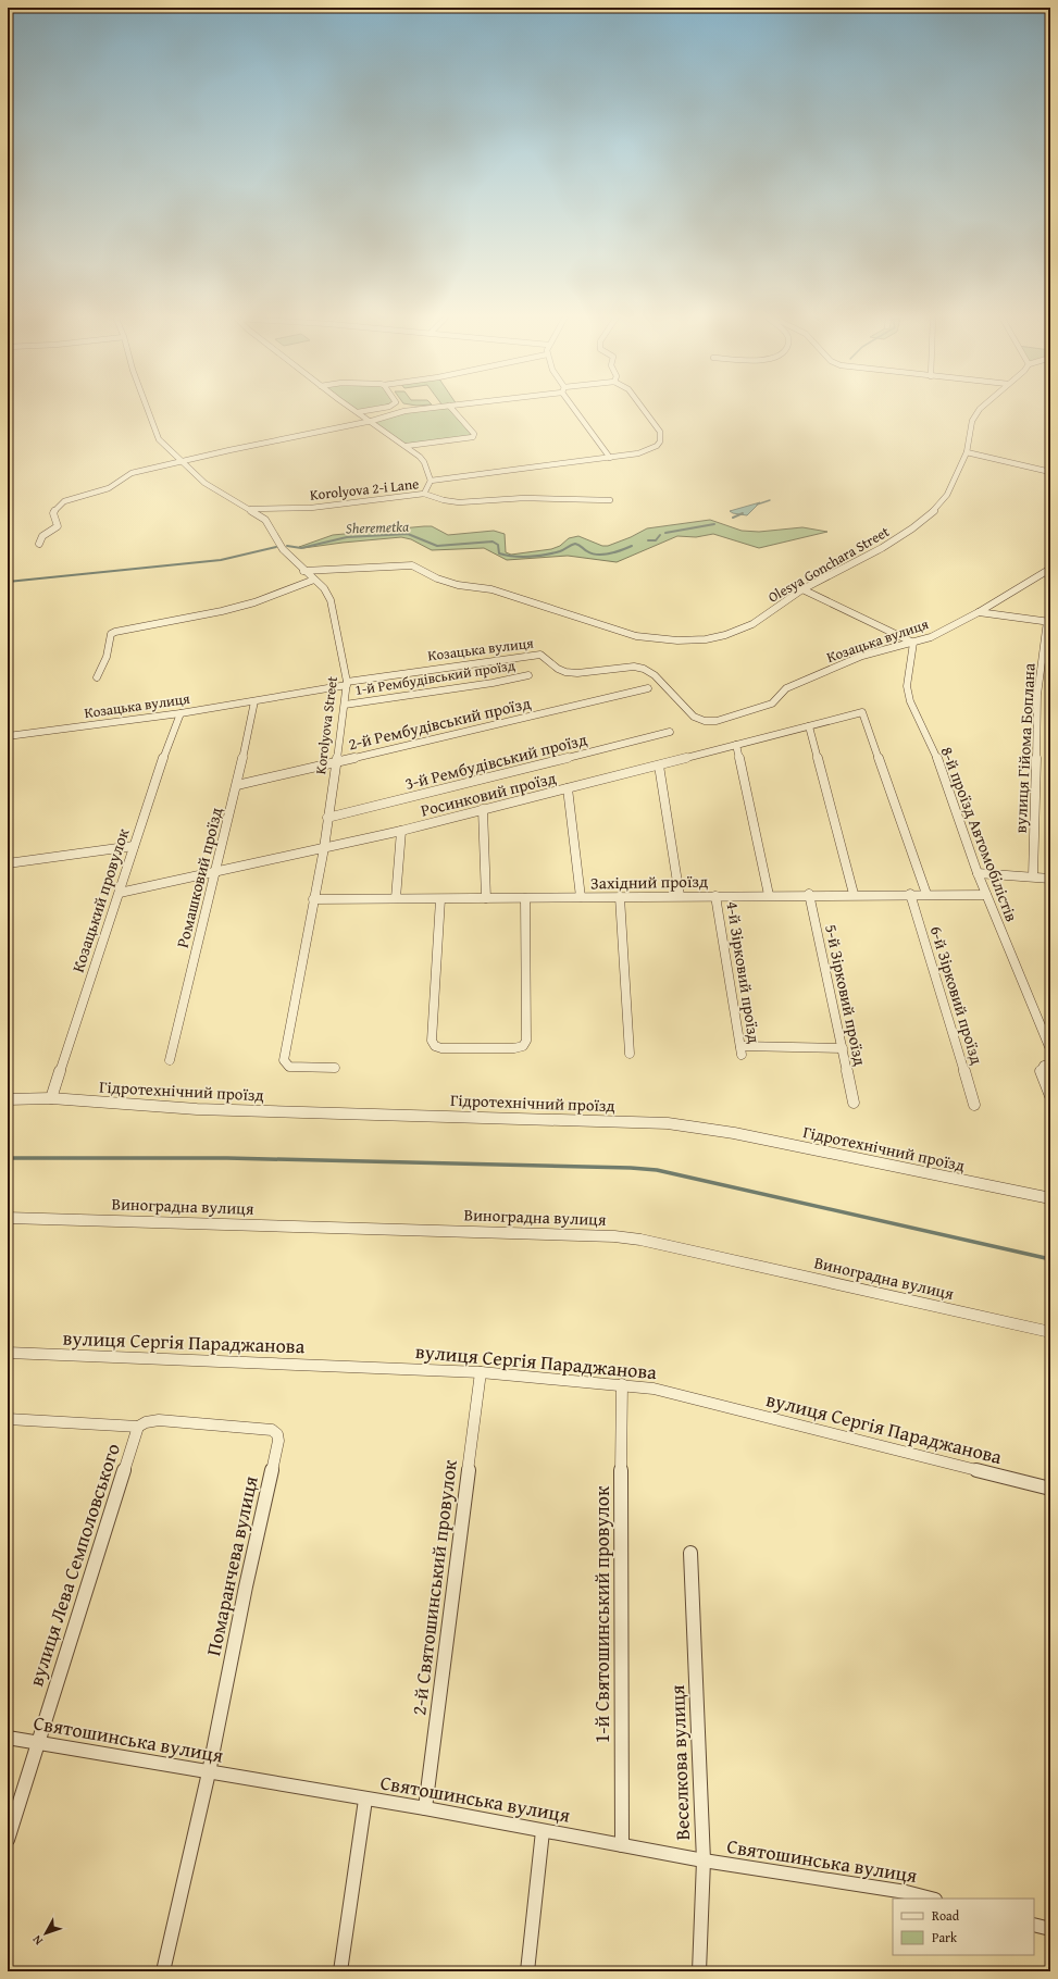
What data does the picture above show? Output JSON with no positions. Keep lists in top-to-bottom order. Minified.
{"streets":{"street":["Korolyova 2-i Lane","Olesya Gonchara Street","Козацька вулиця","1-й Рембудівський проїзд","2-й Рембудівський проїзд","Korolyova Street","вулиця Гійома Боплана","3-й Рембудівський проїзд","Росинковий проїзд","8-й проїзд Автомобілістів","Ромашковий проїзд","Західний проїзд","Козацький провулок","4-й Зірковий проїзд","5-й Зірковий проїзд","6-й Зірковий проїзд","Гідротехнічний проїзд","Виноградна вулиця","вулиця Сергія Параджанова","вулиця Лева Семполовського","Помаранчева вулиця","2-й Святошинський провулок","1-й Святошинський провулок","Святошинська вулиця","Веселкова вулиця"]},"crossings":[["Korolyova 2-i Lane","Korolyova Street"],["Olesya Gonchara Street","Korolyova Street"],["Козацька вулиця","Korolyova Street"],["Козацька вулиця","8-й проїзд Автомобілістів"],["Козацька вулиця","Ромашковий проїзд"],["Козацька вулиця","Козацький провулок"],["1-й Рембудівський проїзд","Korolyova Street"],["2-й Рембудівський проїзд","Korolyova Street"],["2-й Рембудівський проїзд","Ромашковий проїзд"],["Korolyova Street","3-й Рембудівський проїзд"],["Korolyova Street","Росинковий проїзд"],["Korolyova Street","Західний проїзд"],["Росинковий проїзд","Ромашковий проїзд"],["Росинковий проїзд","Західний проїзд"],["Росинковий проїзд","Козацький провулок"],["8-й проїзд Автомобілістів","Західний проїзд"],["Західний проїзд","4-й Зірковий проїзд"],["Західний проїзд","5-й Зірковий проїзд"],["Західний проїзд","6-й Зірковий проїзд"],["Козацький провулок","Гідротехнічний проїзд"],["4-й Зірковий проїзд","5-й Зірковий проїзд"],["вулиця Сергія Параджанова","2-й Святошинський провулок"],["вулиця Сергія Параджанова","1-й Святошинський провулок"],["вулиця Лева Семполовського","Помаранчева вулиця"],["вулиця Лева Семполовського","Святошинська вулиця"],["Помаранчева вулиця","Святошинська вулиця"],["2-й Святошинський провулок","Святошинська вулиця"],["1-й Святошинський провулок","Святошинська вулиця"],["Святошинська вулиця","Веселкова вулиця"]],"water":["Sheremetka"],"legend":["Road","Park"],"north":"bottom left"}
